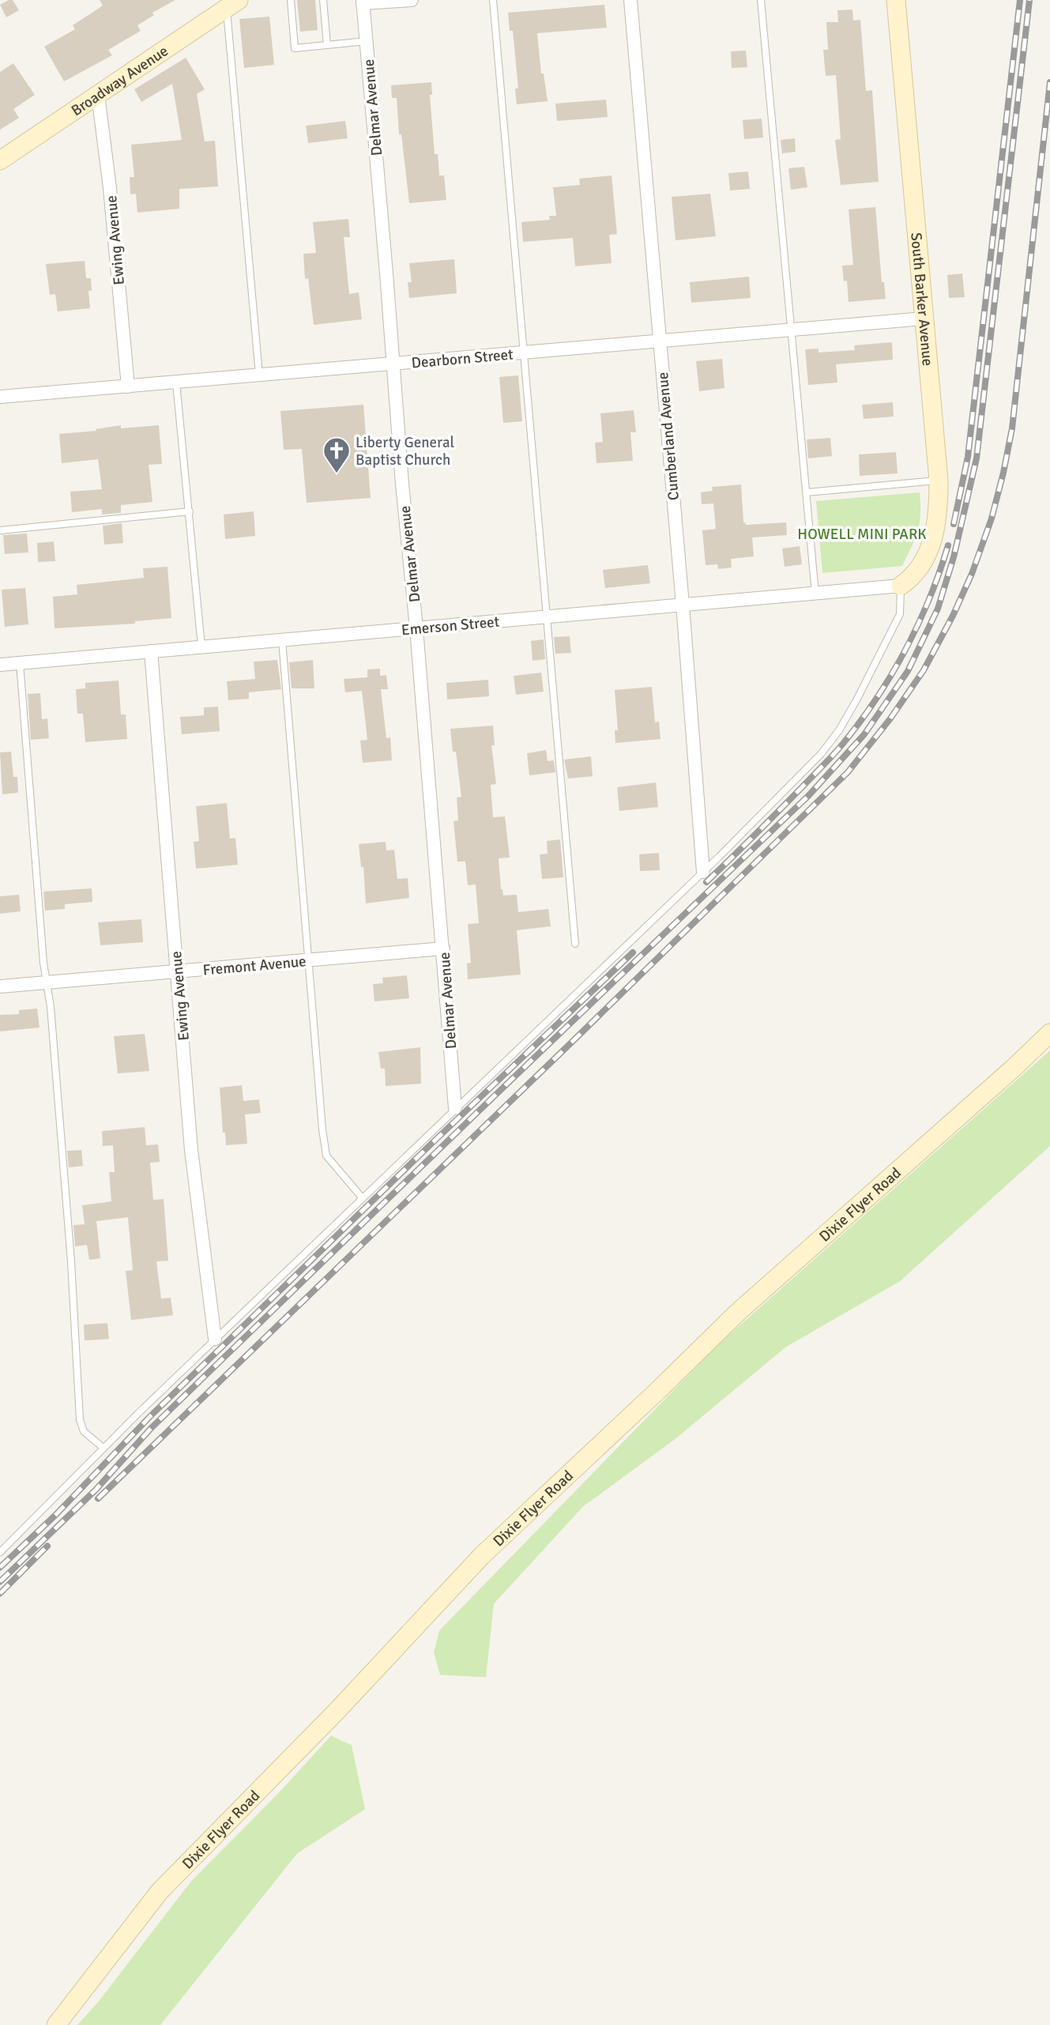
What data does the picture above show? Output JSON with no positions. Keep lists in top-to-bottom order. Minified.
{"streets":{"street":["Broadway Avenue","Delmar Avenue","Ewing Avenue","South Barker Avenue","Dearborn Street","Cumberland Avenue","Emerson Street","Fremont Avenue","Dixie Flyer Road"]},"crossings":[["Broadway Avenue","Ewing Avenue"],["Delmar Avenue","Dearborn Street"],["Delmar Avenue","Emerson Street"],["Delmar Avenue","Fremont Avenue"],["Ewing Avenue","Dearborn Street"],["Ewing Avenue","Emerson Street"],["Ewing Avenue","Fremont Avenue"],["South Barker Avenue","Dearborn Street"],["South Barker Avenue","Emerson Street"],["Dearborn Street","Cumberland Avenue"],["Cumberland Avenue","Emerson Street"]],"parks":["HOWELL MINI PARK"],"places":{"church":["Liberty General Baptist Church"]}}
